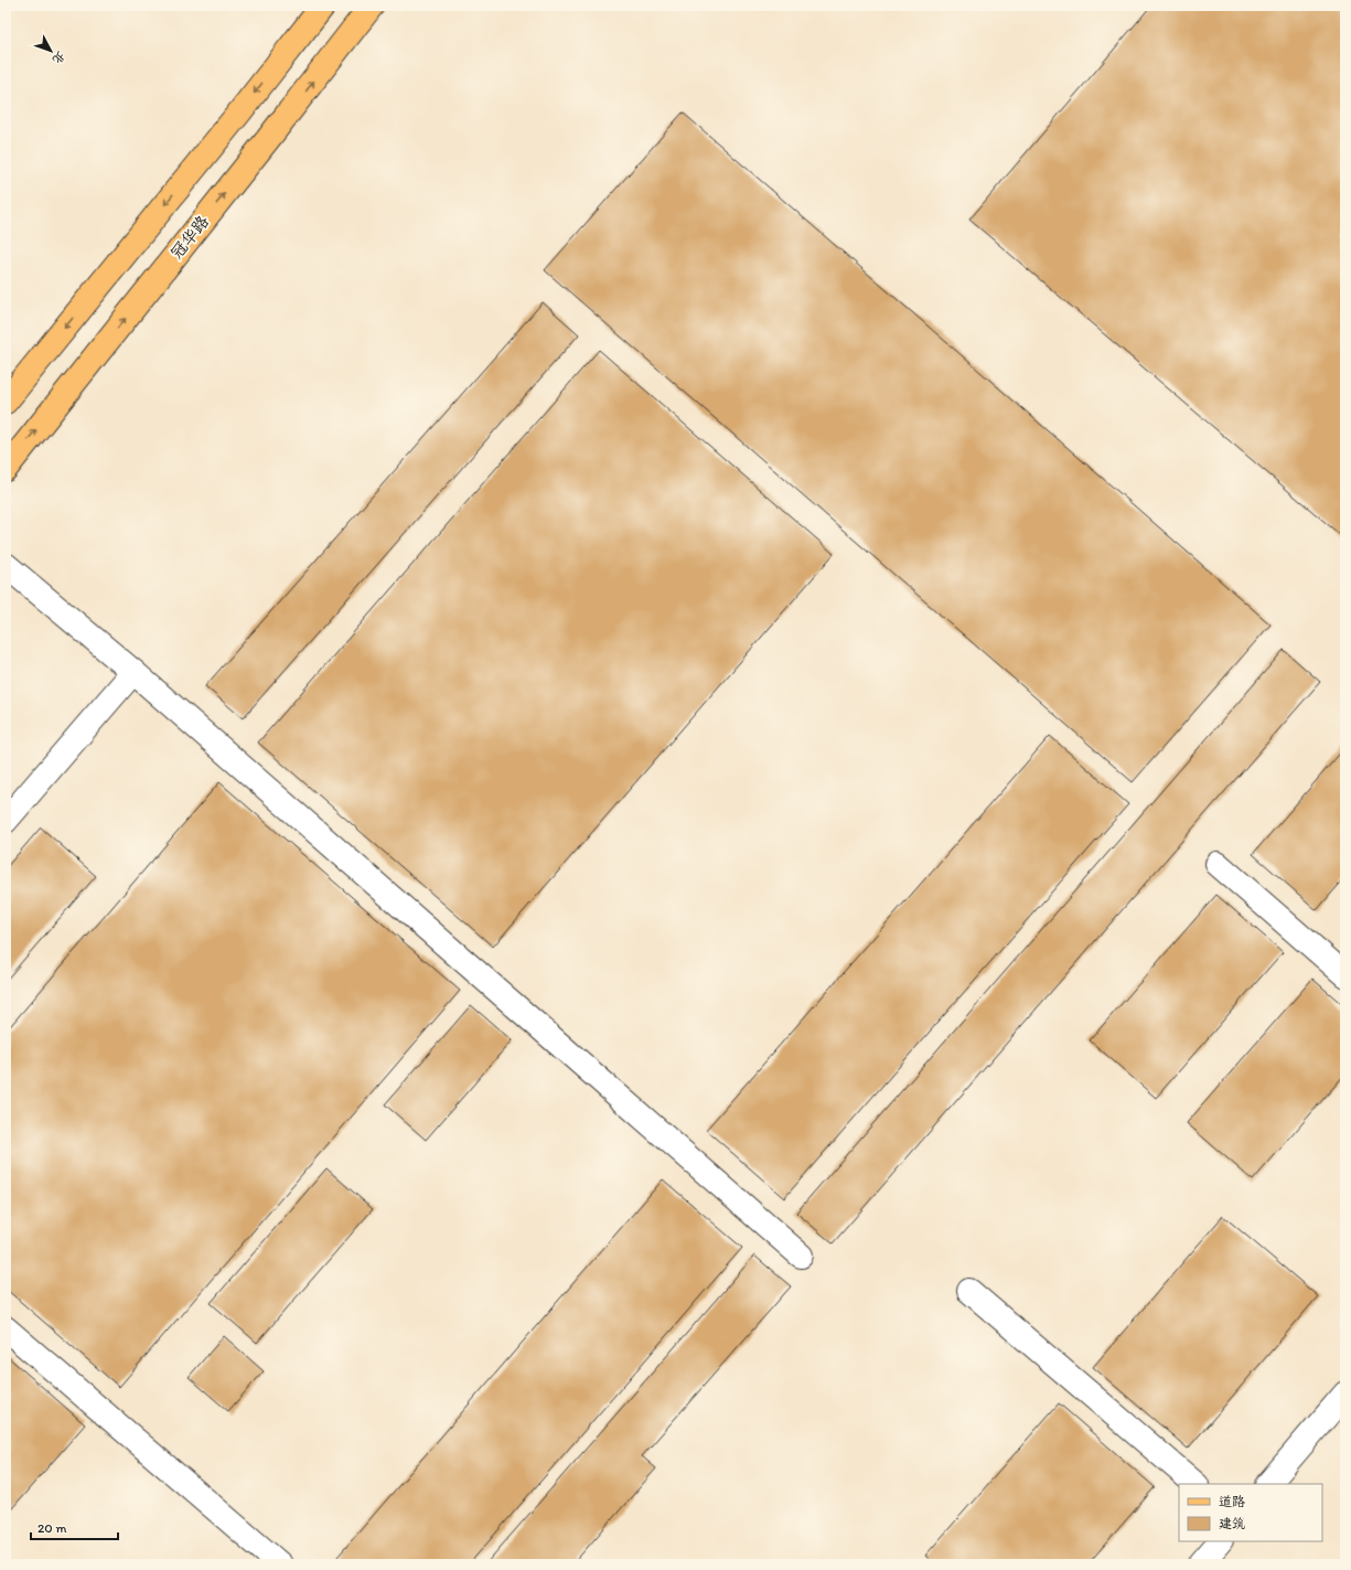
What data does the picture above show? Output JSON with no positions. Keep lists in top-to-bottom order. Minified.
{"streets":{"main road":["冠华路"]},"legend":["道路","建筑"],"scale_bar":"20 m","north":"bottom right"}
